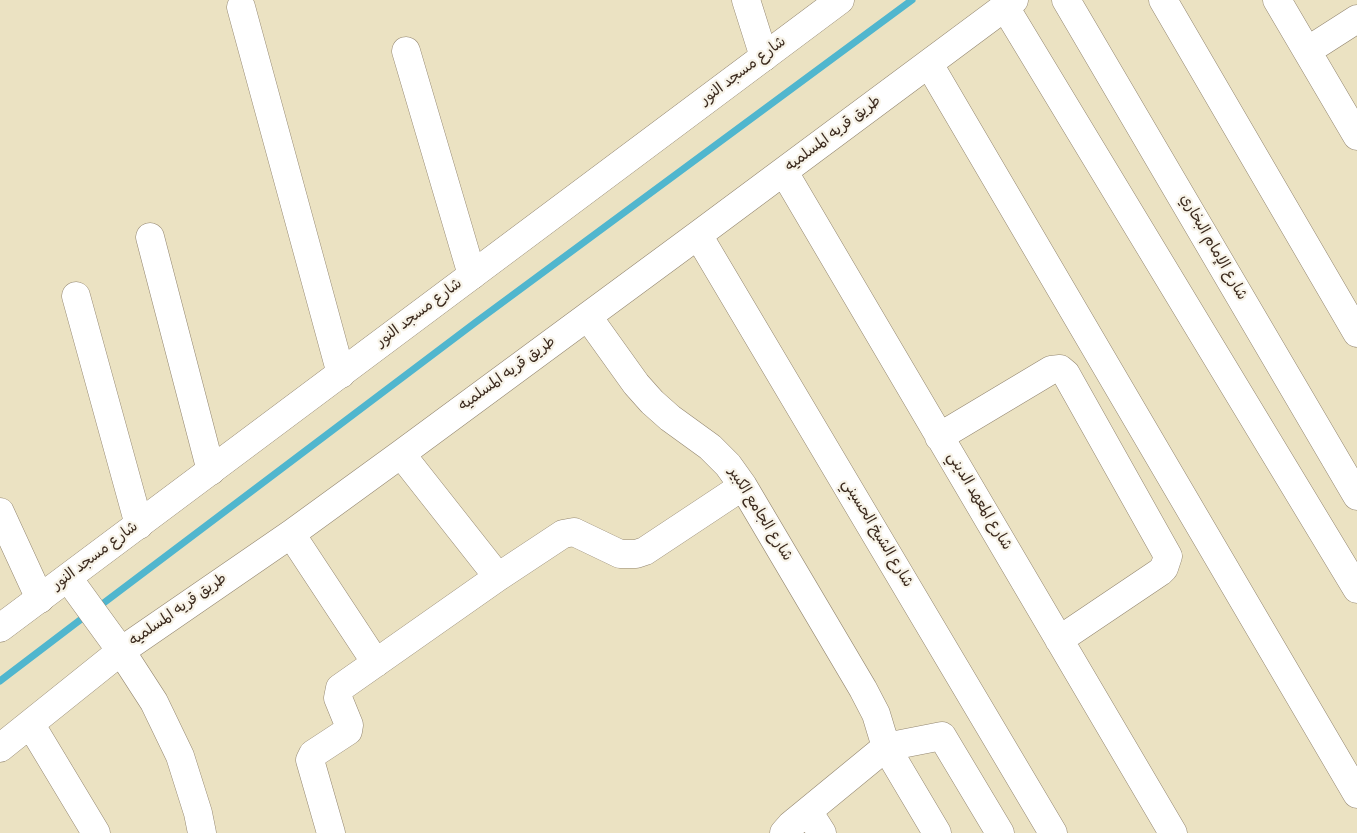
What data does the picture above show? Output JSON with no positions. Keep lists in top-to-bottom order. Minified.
{"streets":{"street":["شارع مسجد النور","طريق قريه المسلميه","شارع الإمام البخاري","شارع المعهد الديني","شارع الجامع الكبير","شارع الشيخ الحسيني"]},"crossings":[["طريق قريه المسلميه","شارع المعهد الديني"],["طريق قريه المسلميه","شارع الجامع الكبير"],["طريق قريه المسلميه","شارع الشيخ الحسيني"]]}
